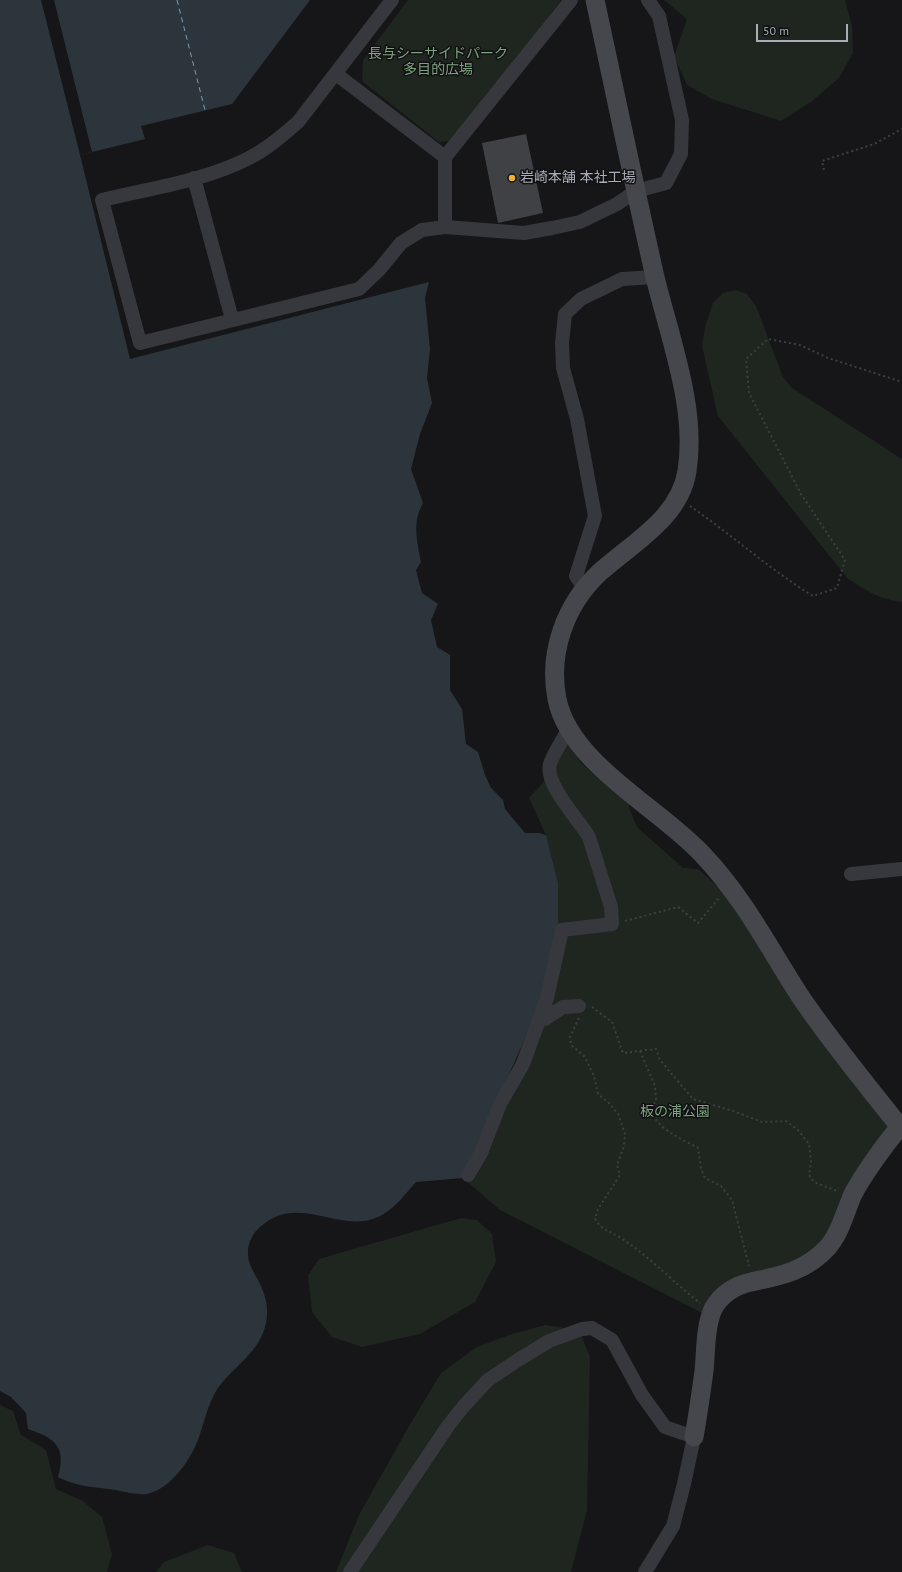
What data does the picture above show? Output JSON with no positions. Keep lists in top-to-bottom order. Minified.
{"parks":["長与シーサイドパーク 多目的広場","板の浦公園"],"places":["岩崎本舗 本社工場"],"scale_bar":"50 m"}
